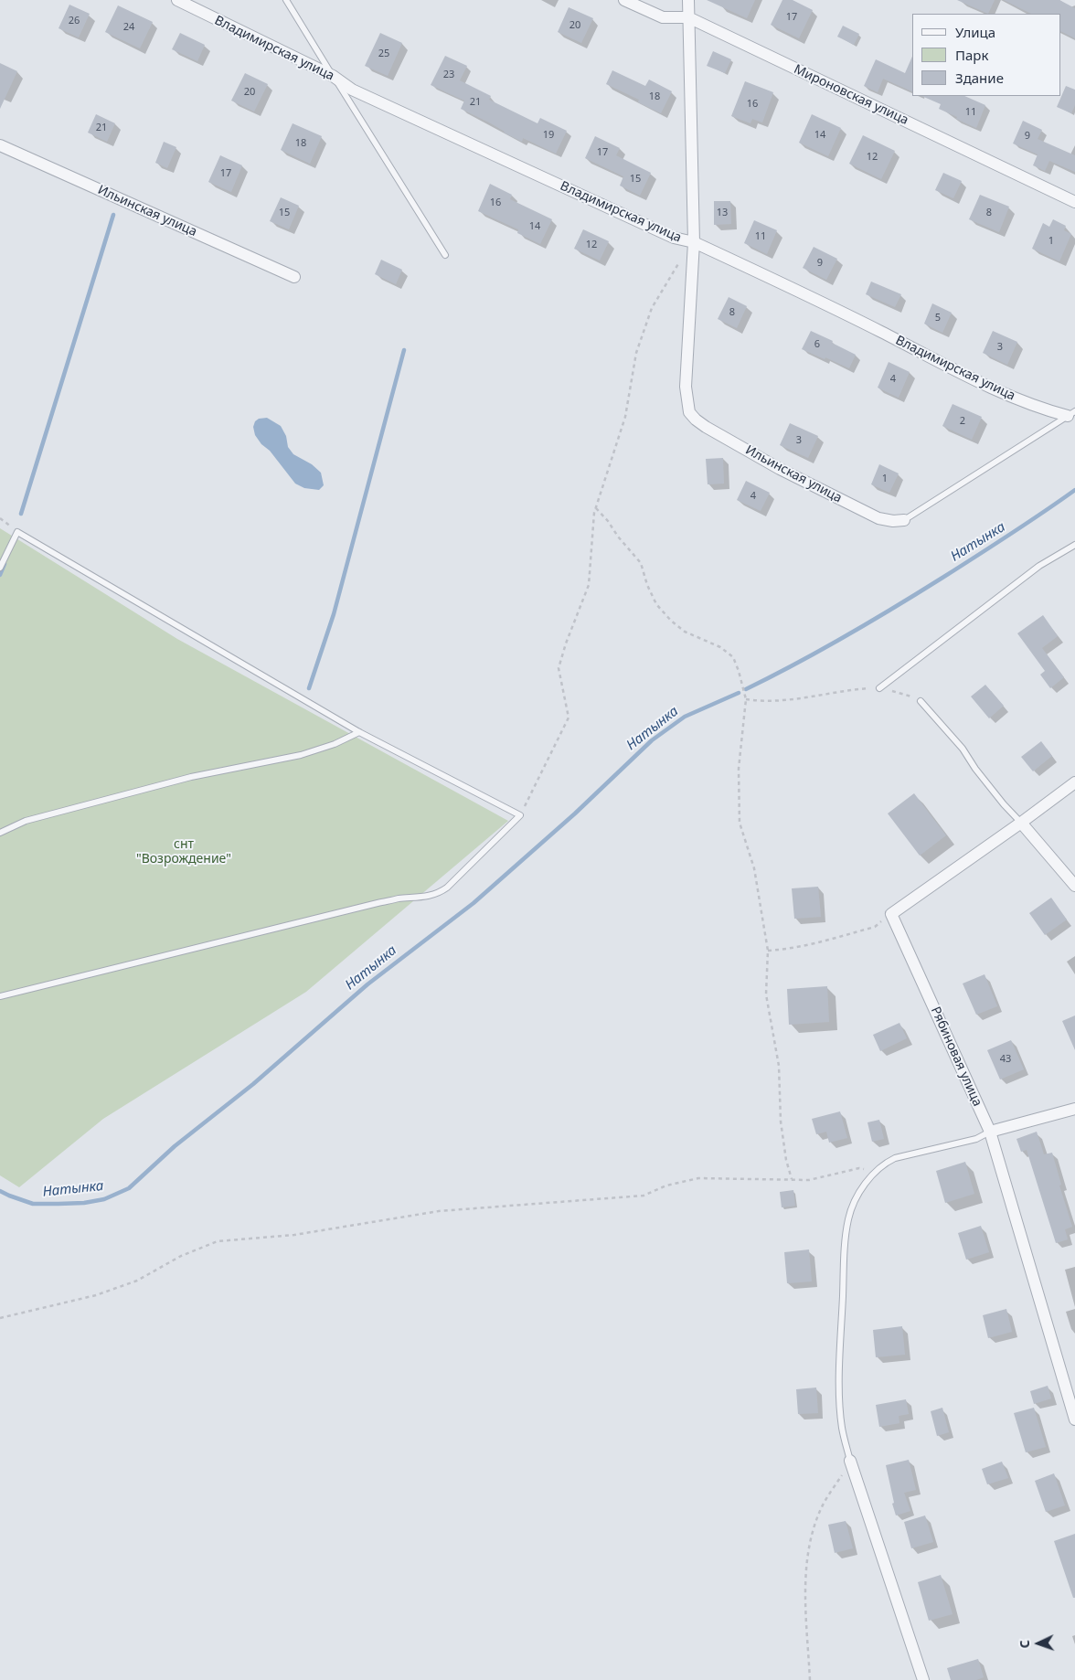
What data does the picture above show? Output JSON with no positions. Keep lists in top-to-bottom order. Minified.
{"streets":{"street":["Владимирская улица","Мироновская улица","Ильинская улица","Рябиновая улица"]},"crossings":[["Владимирская улица","Ильинская улица"]],"water":["Натынка"],"parks":["снт \"Возрождение\""],"house_numbers":["17","26","20","24","25","23","20","18","21","16","11","21","19","14","9","18","17","12","17","15","16","15","13","8","14","11","1","12","9","8","5","6","3","4","2","3","1","4","43"],"legend":["Улица","Парк","Здание"],"north":"left"}
